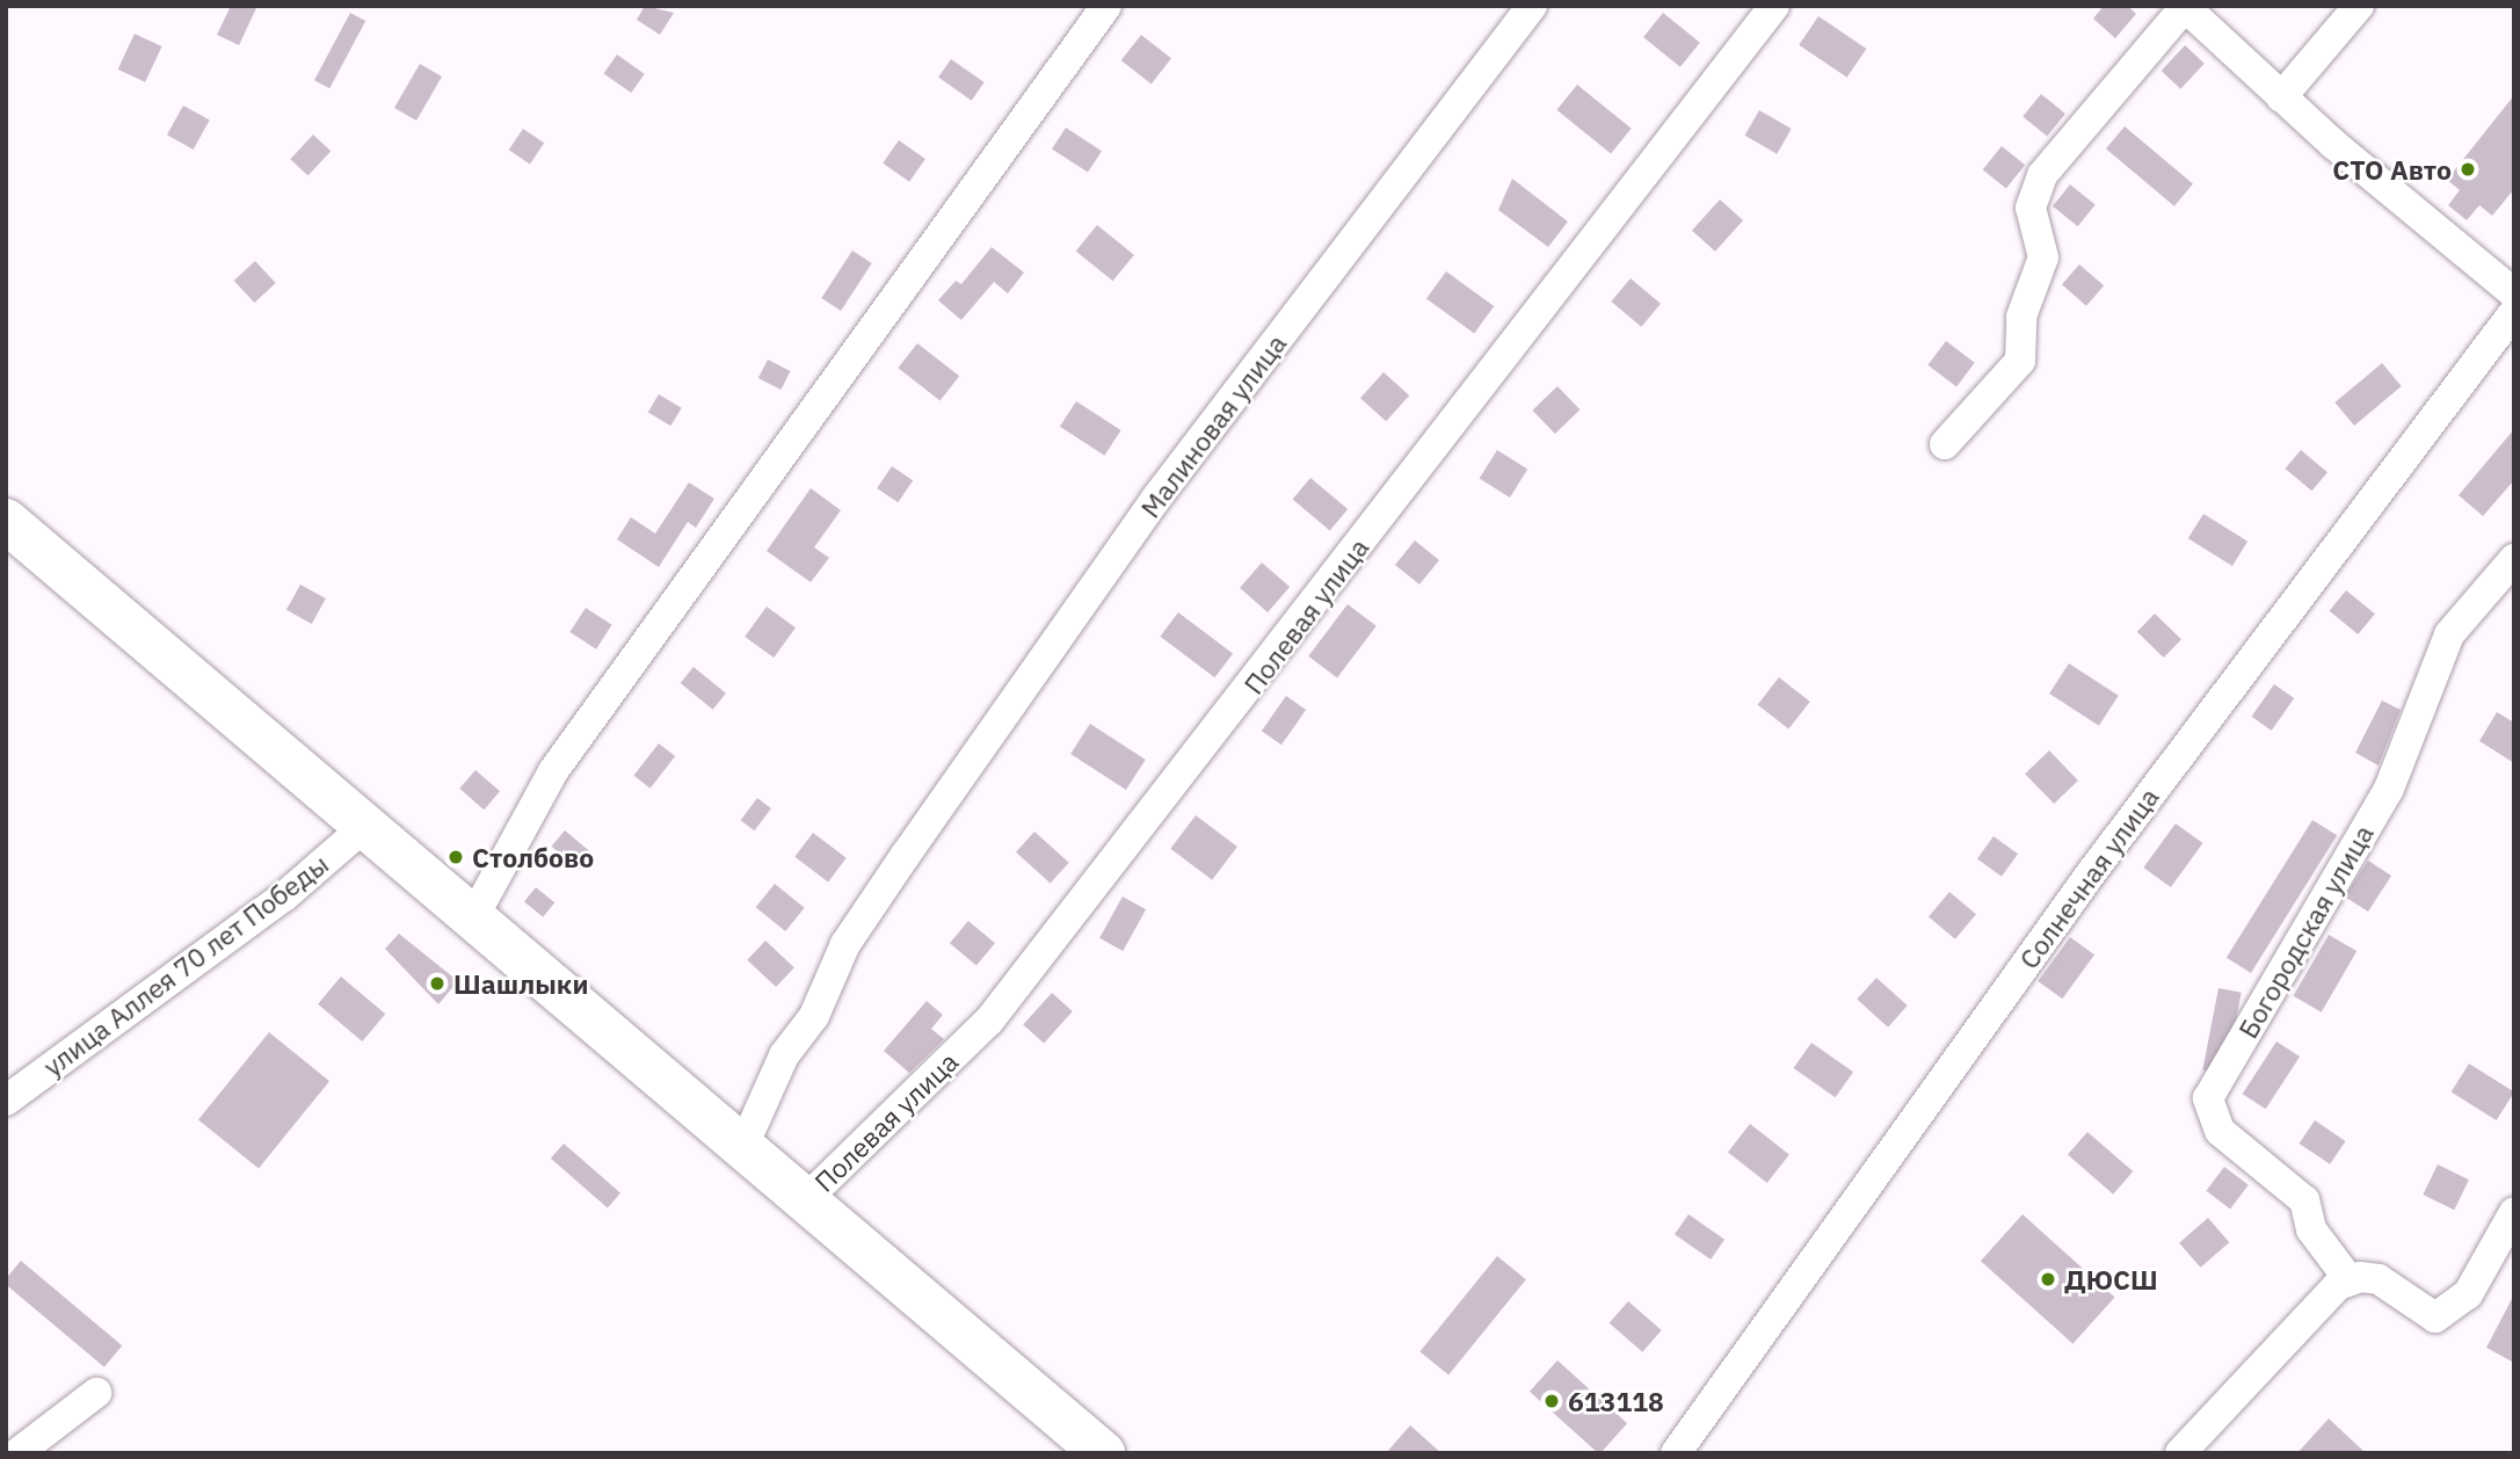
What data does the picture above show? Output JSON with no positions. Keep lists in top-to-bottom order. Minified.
{"streets":{"street":["Малиновая улица","Полевая улица","Солнечная улица","Богородская улица","улица Аллея 70 лет Победы"]},"places":["СТО Авто","Столбово","Шашлыки","ДЮСШ","613118"]}
